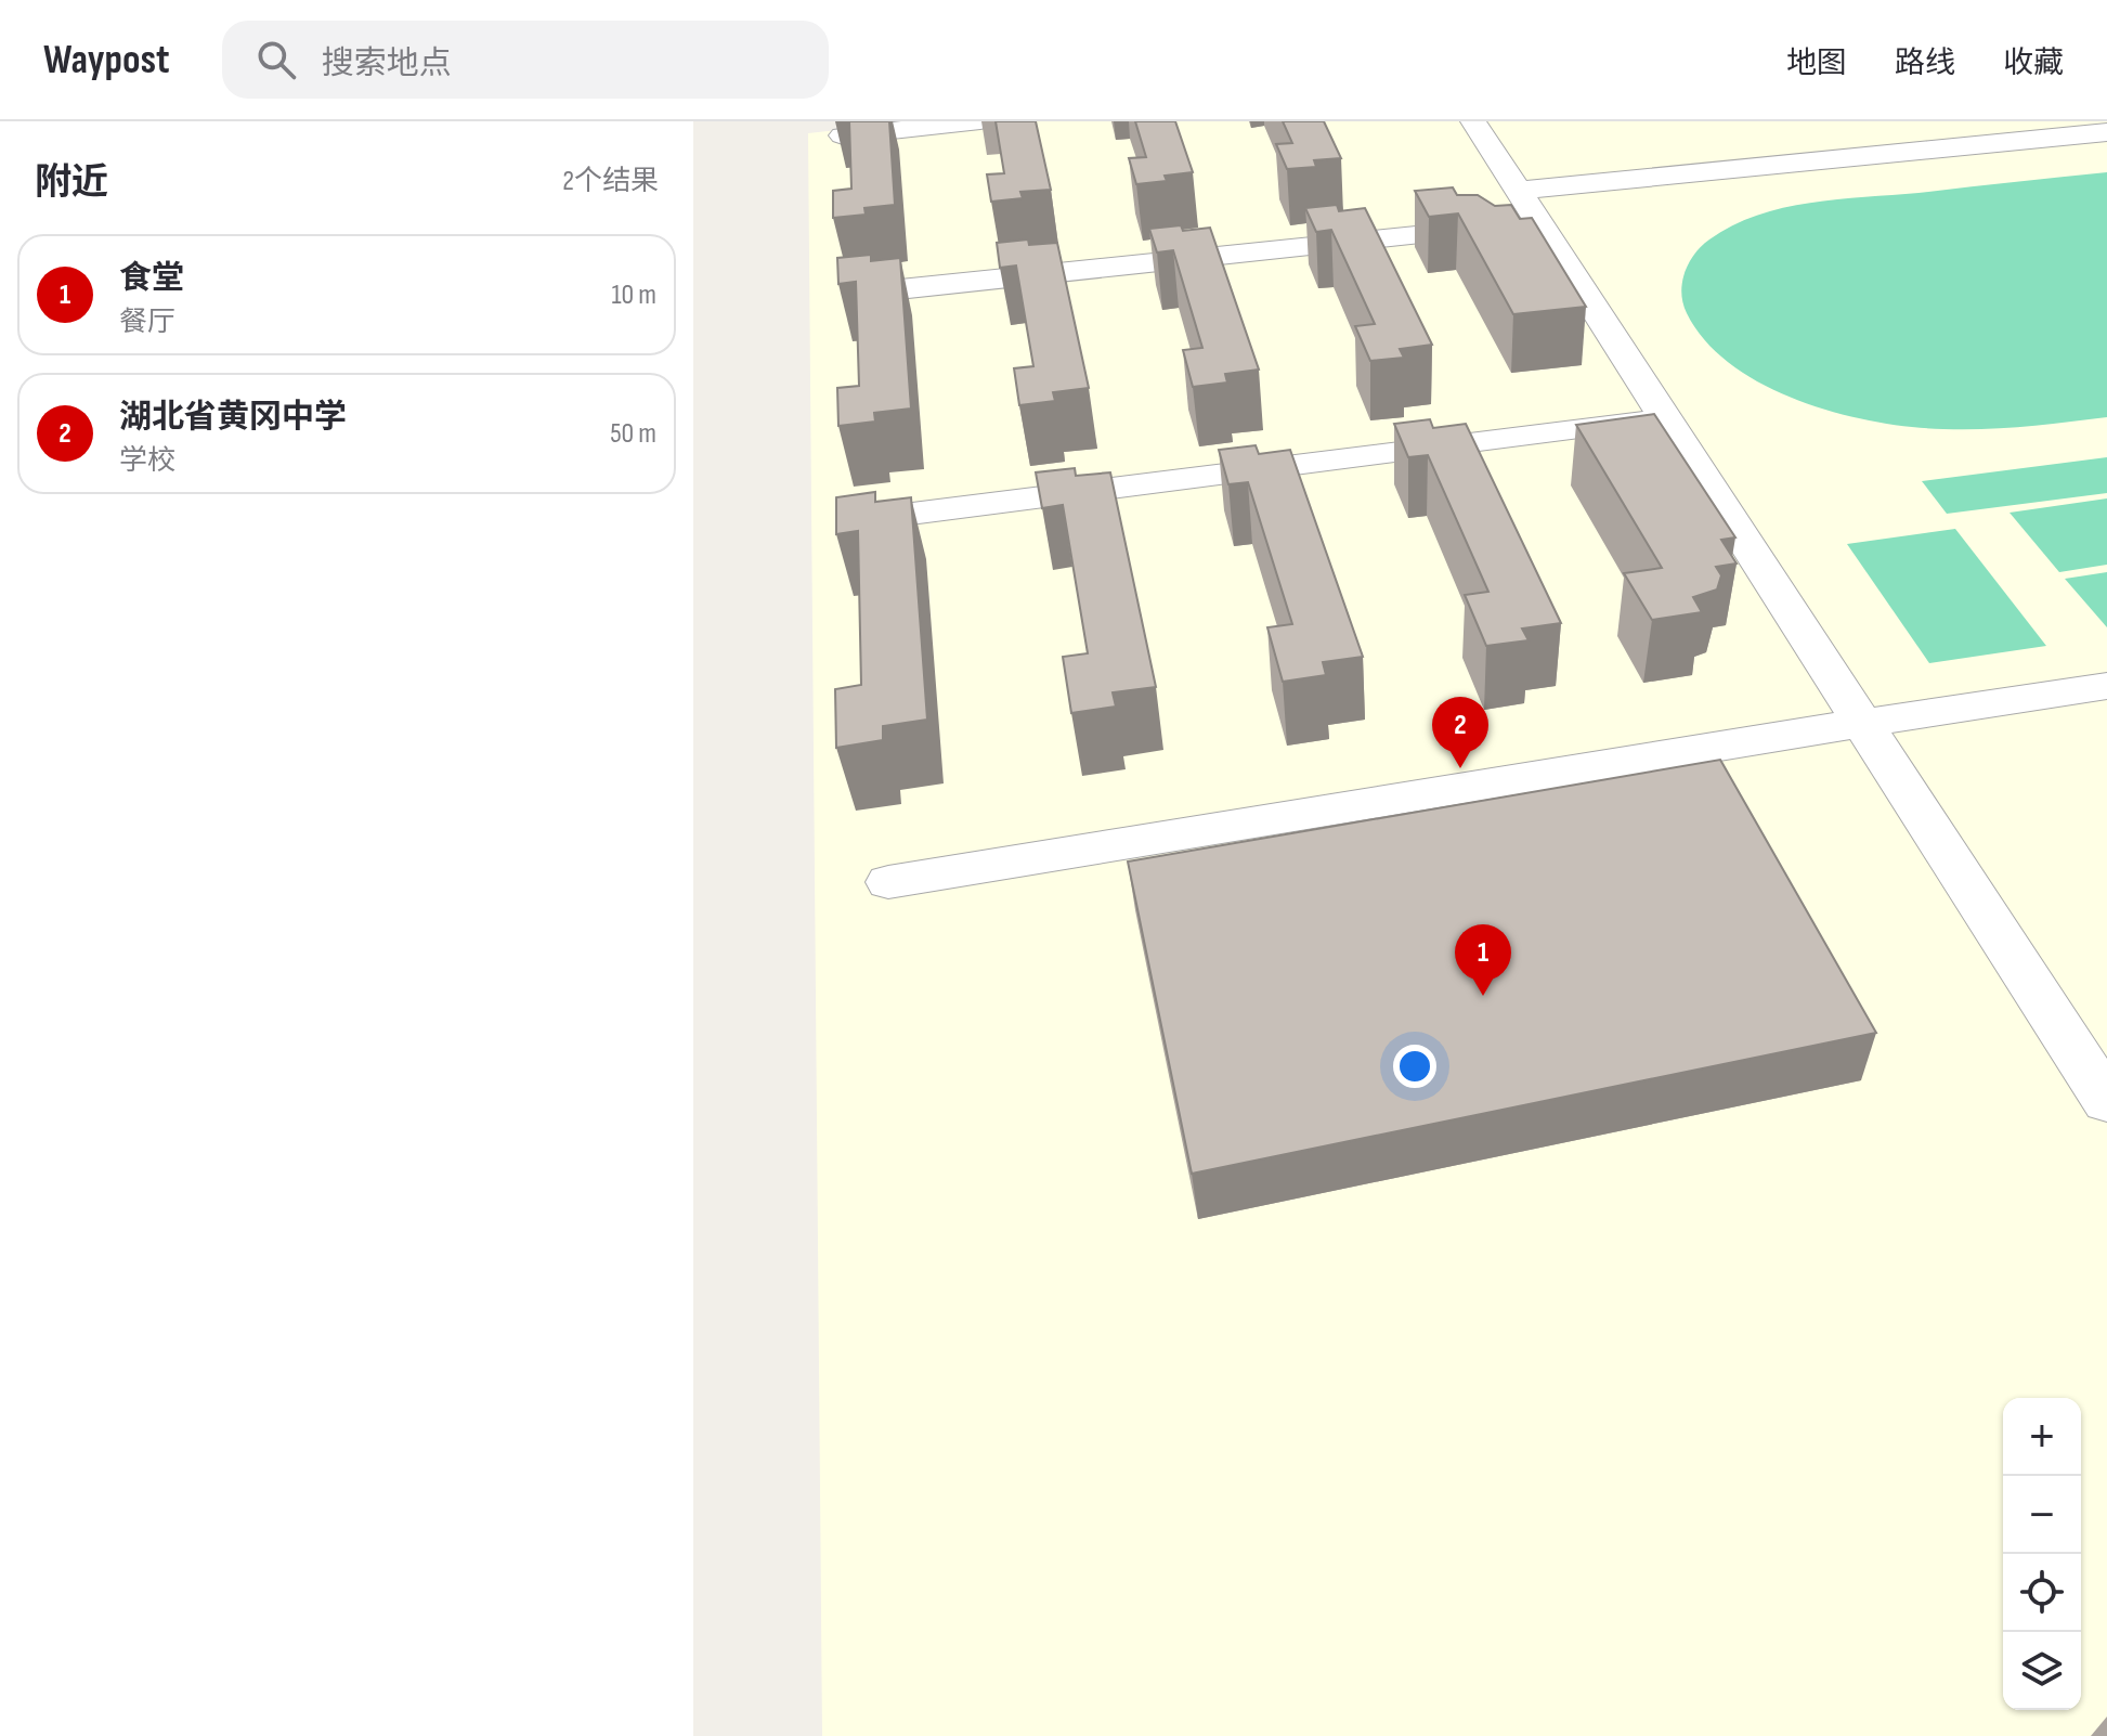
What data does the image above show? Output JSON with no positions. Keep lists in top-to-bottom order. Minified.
{"page":{"header":"Waypost","search":"搜索地点","nav":["地图","路线","收藏"],"heading":["附近","2个结果"],"list":[{"mark":"1","name":"食堂","note":"餐厅","value":"10 m"},{"mark":"2","name":"湖北省黄冈中学","note":"学校","value":"50 m"}],"pins":["2","1"],"map_buttons":["+","−"]}}
